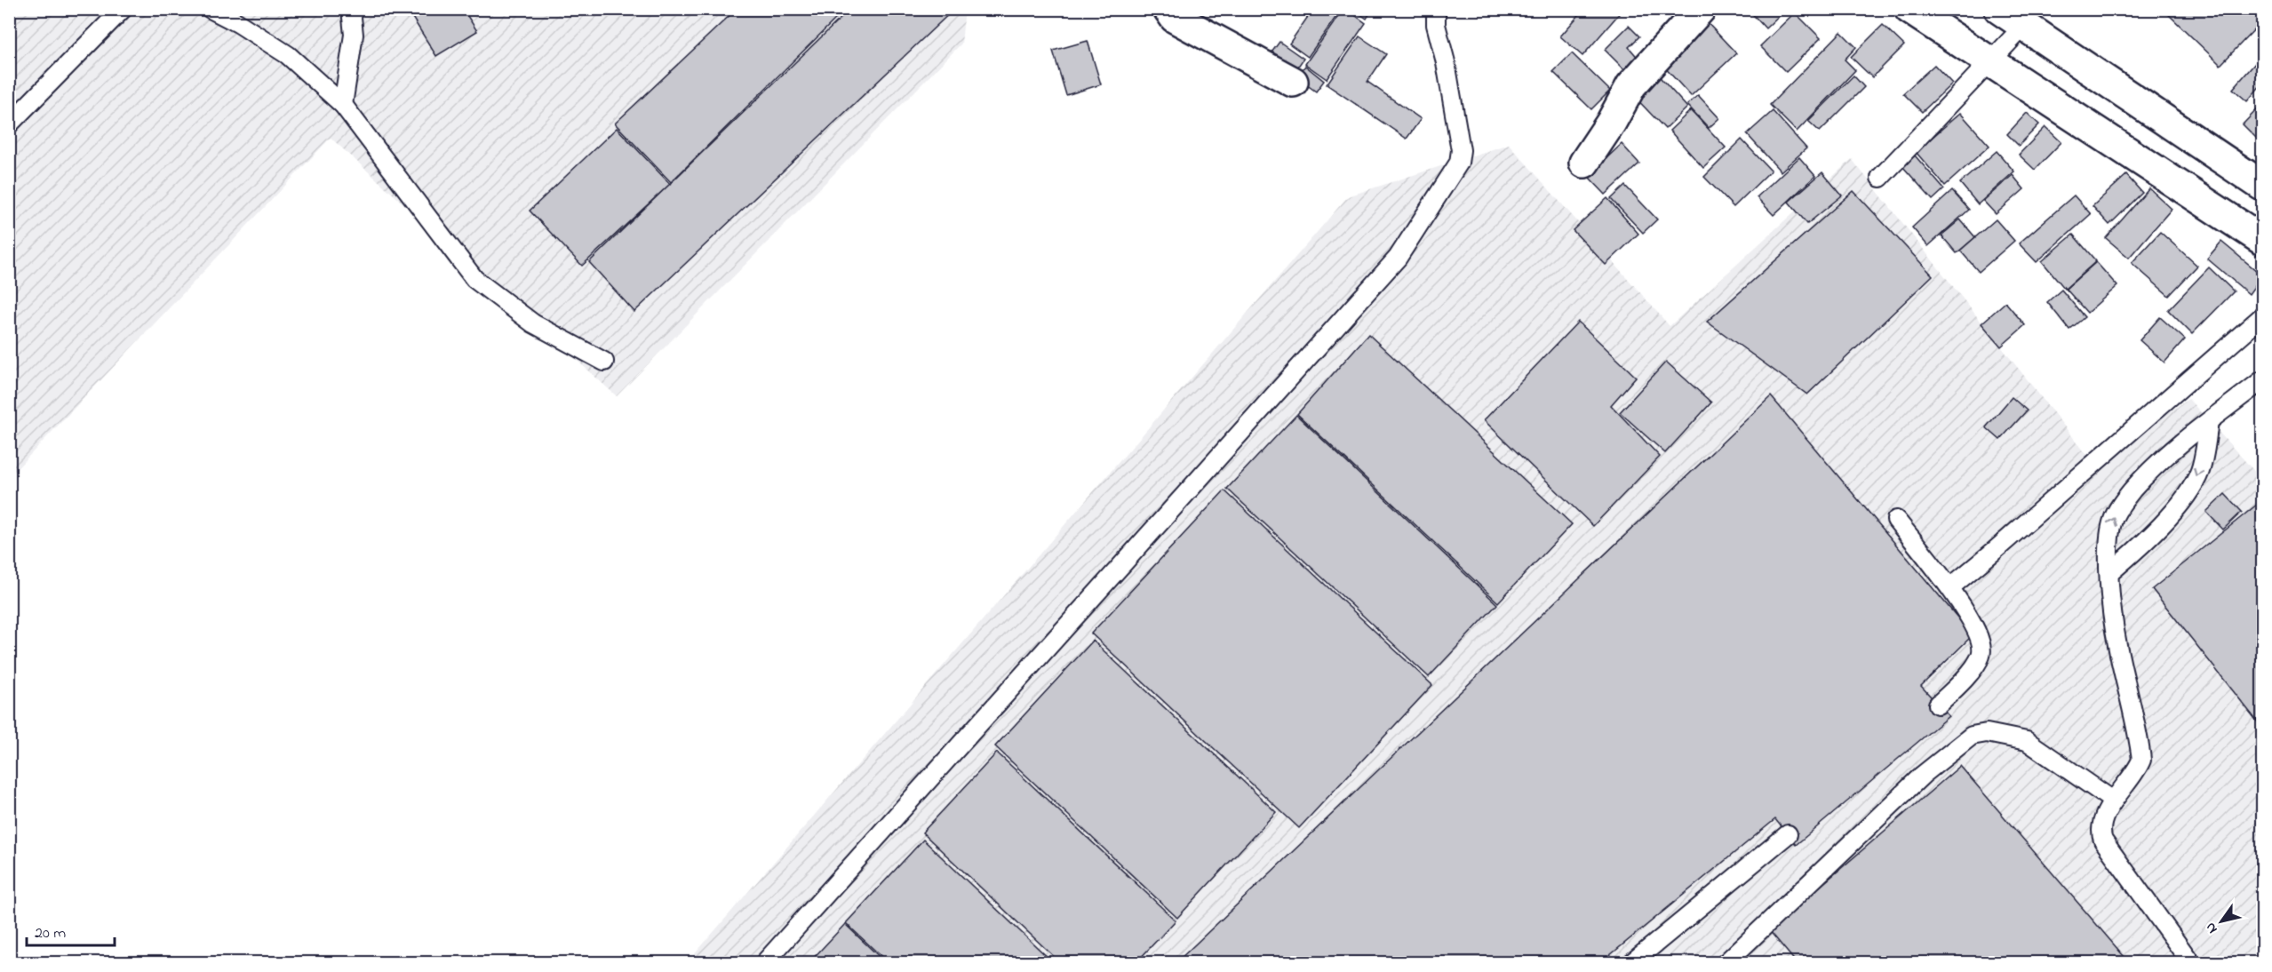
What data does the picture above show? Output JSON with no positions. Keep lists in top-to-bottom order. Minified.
{"scale_bar":"20 m","north":"bottom left"}
